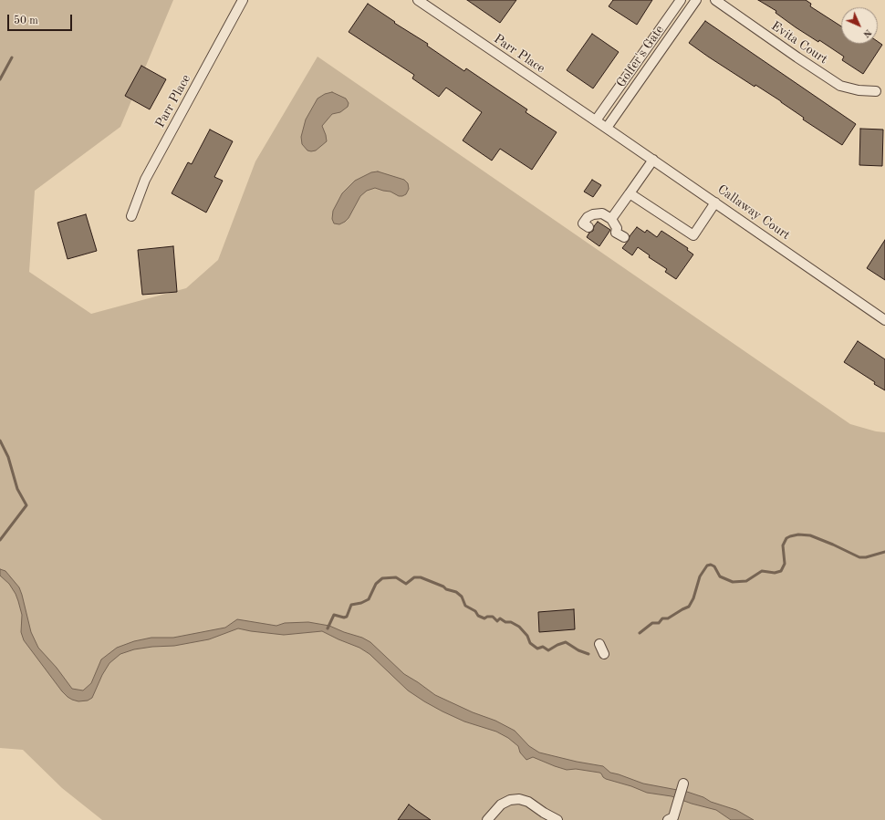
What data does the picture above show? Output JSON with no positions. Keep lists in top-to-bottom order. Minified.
{"streets":{"street":["Evita Court","Parr Place","Golfer's Gate","Callaway Court"]},"crossings":[["Parr Place","Golfer's Gate"],["Parr Place","Callaway Court"],["Golfer's Gate","Callaway Court"]],"scale_bar":"50 m","north":"bottom right"}
